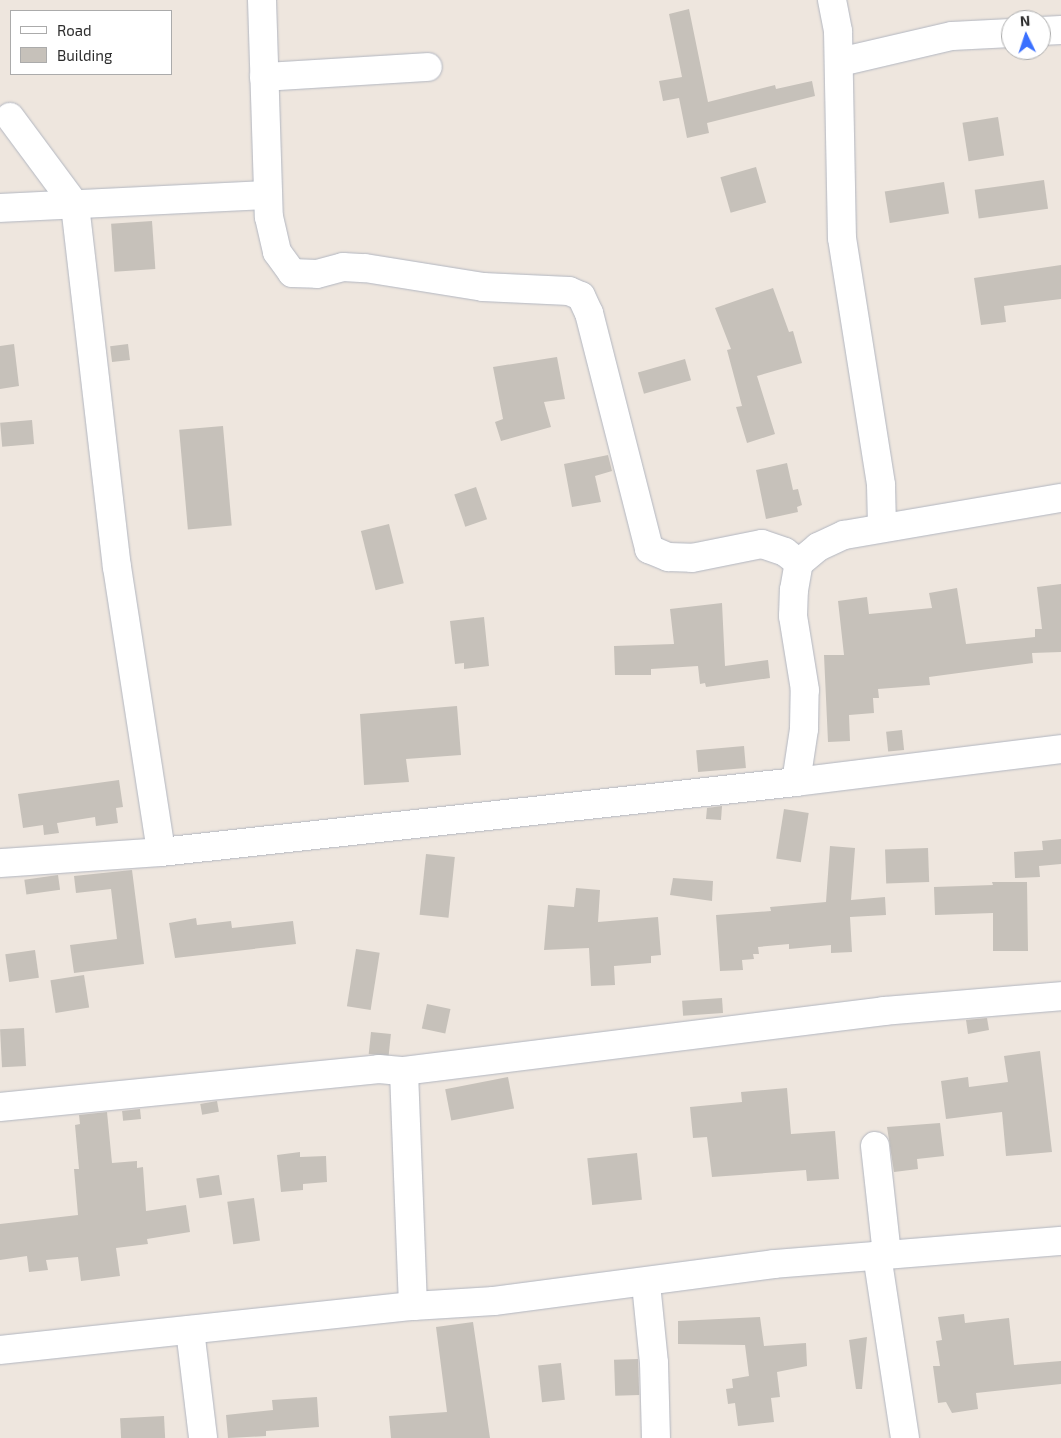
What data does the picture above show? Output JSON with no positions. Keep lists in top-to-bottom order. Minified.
{"legend":["Road","Building"],"north":"top"}
